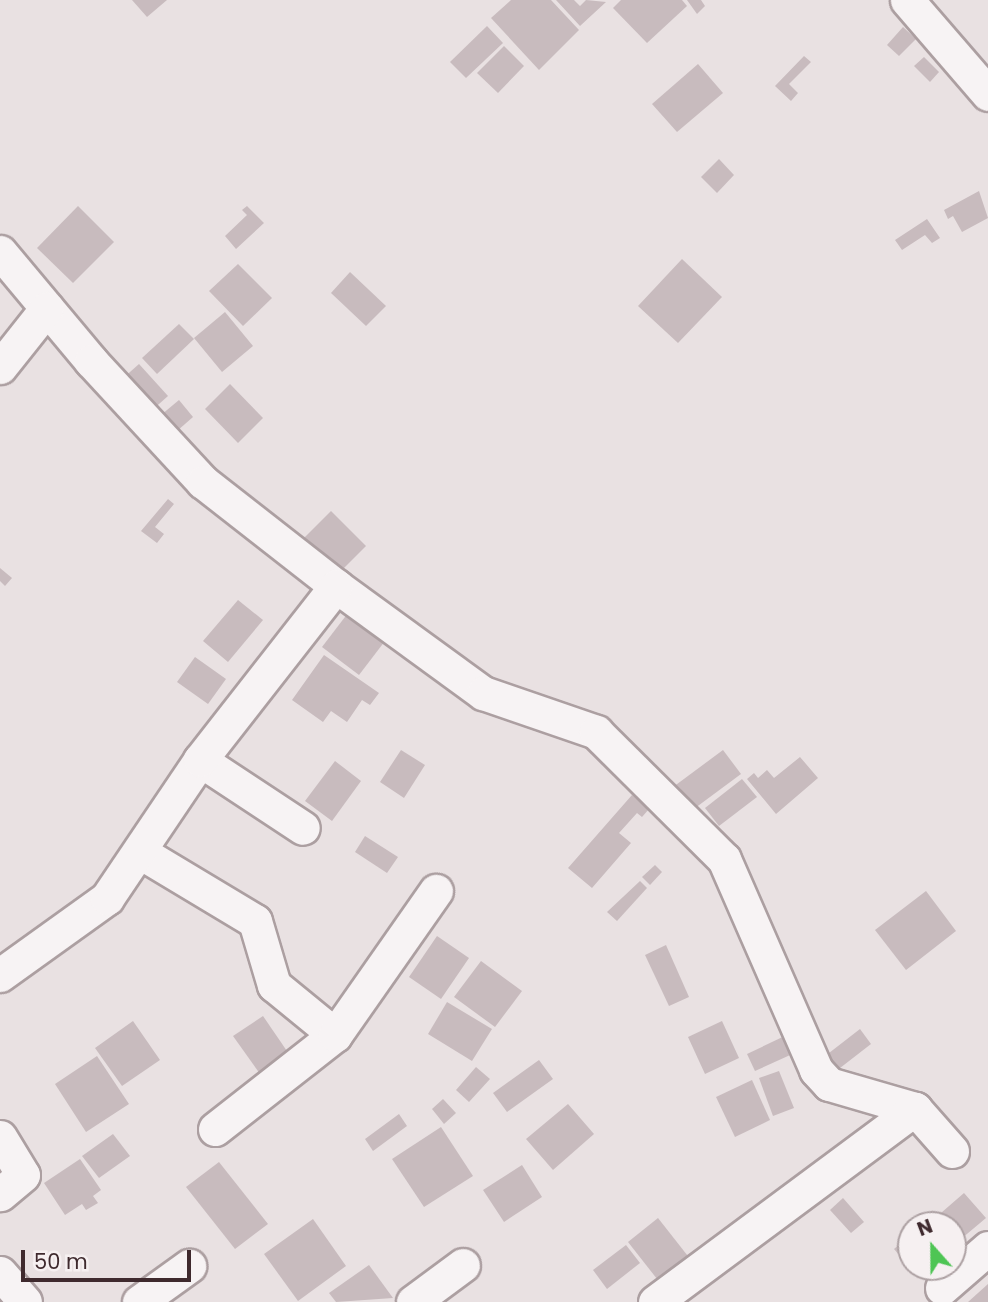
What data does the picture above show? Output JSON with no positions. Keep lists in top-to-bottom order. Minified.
{"scale_bar":"50 m","north":"top"}
